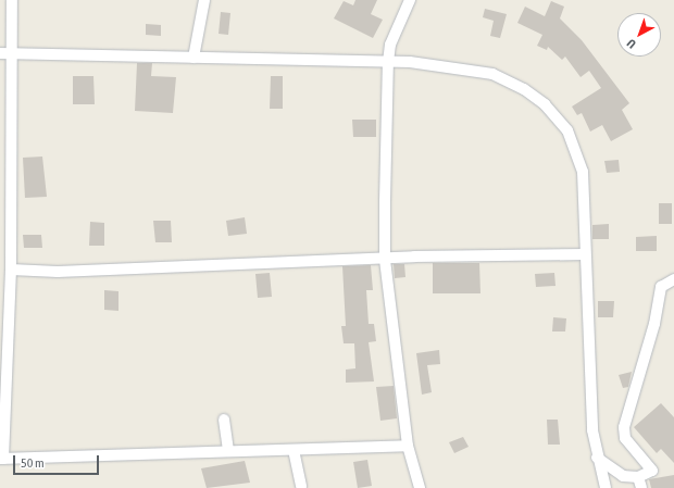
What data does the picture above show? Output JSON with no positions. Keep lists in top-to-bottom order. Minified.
{"scale_bar":"50 m","north":"bottom left"}
